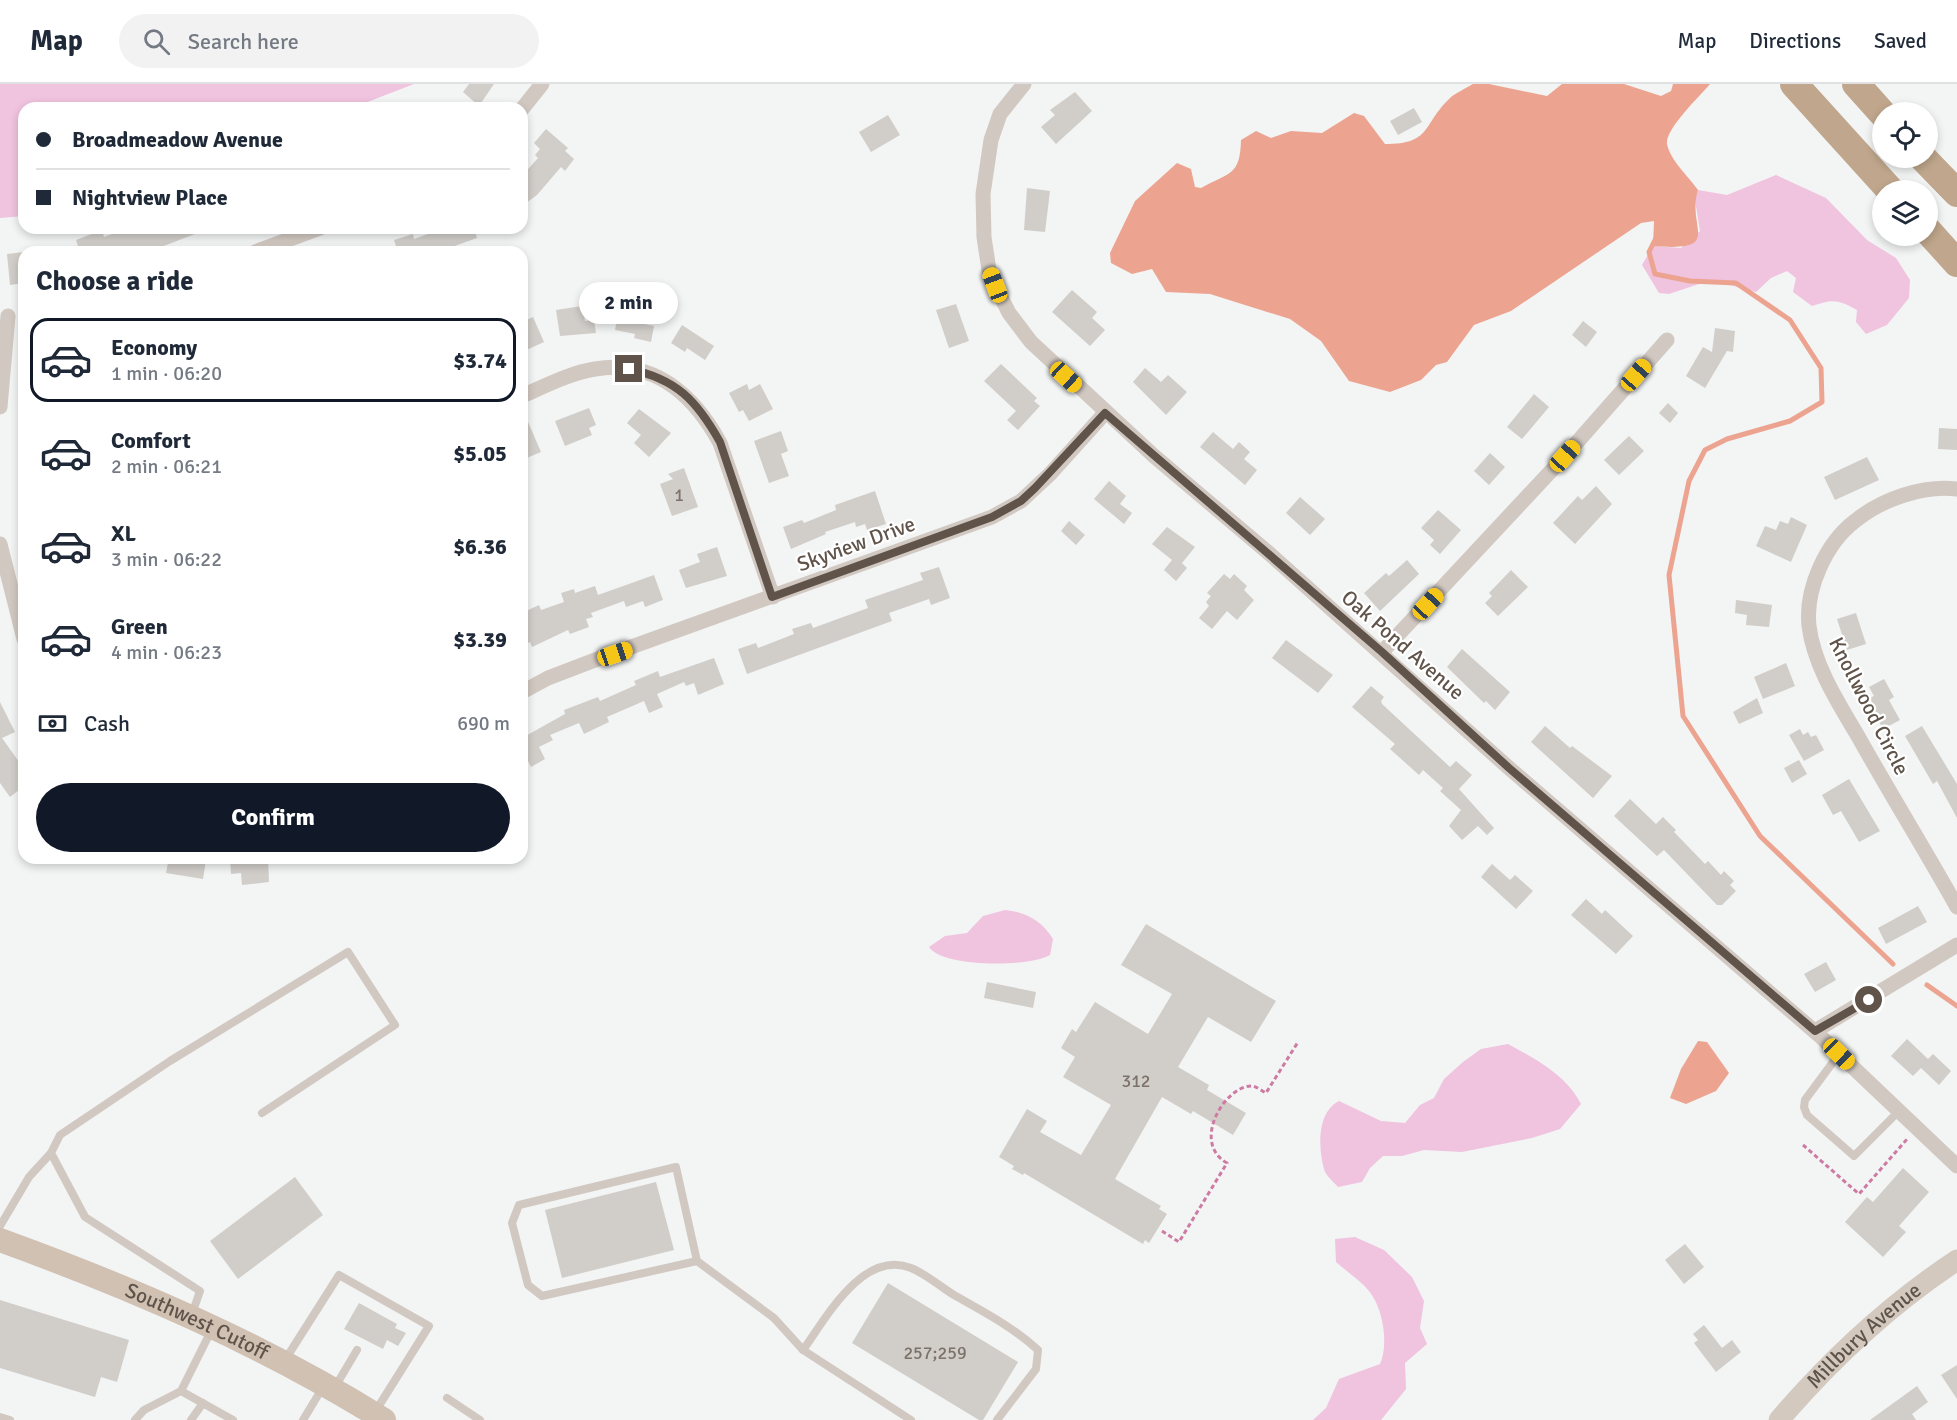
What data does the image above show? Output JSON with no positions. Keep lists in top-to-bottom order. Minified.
{"streets":{"main road":["Southwest Cutoff","Millbury Avenue"],"street":["Skyview Drive","Oak Pond Avenue","Knollwood Circle"]},"crossings":[["Skyview Drive","Oak Pond Avenue"]],"house_numbers":["1","312","257;259"],"page":{"header":"Map","search":"Search here","nav":["Map","Directions","Saved"],"banner":["Broadmeadow Avenue","Nightview Place"],"heading":"Choose a ride","bubble":"2 min","list":[{"name":"Economy","note":"1 min · 06:20","value":"$3.74"},{"name":"Comfort","note":"2 min · 06:21","value":"$5.05"},{"name":"XL","note":"3 min · 06:22","value":"$6.36"},{"name":"Green","note":"4 min · 06:23","value":"$3.39"}],"pay":["Cash","690 m"],"buttons":"Confirm"}}
